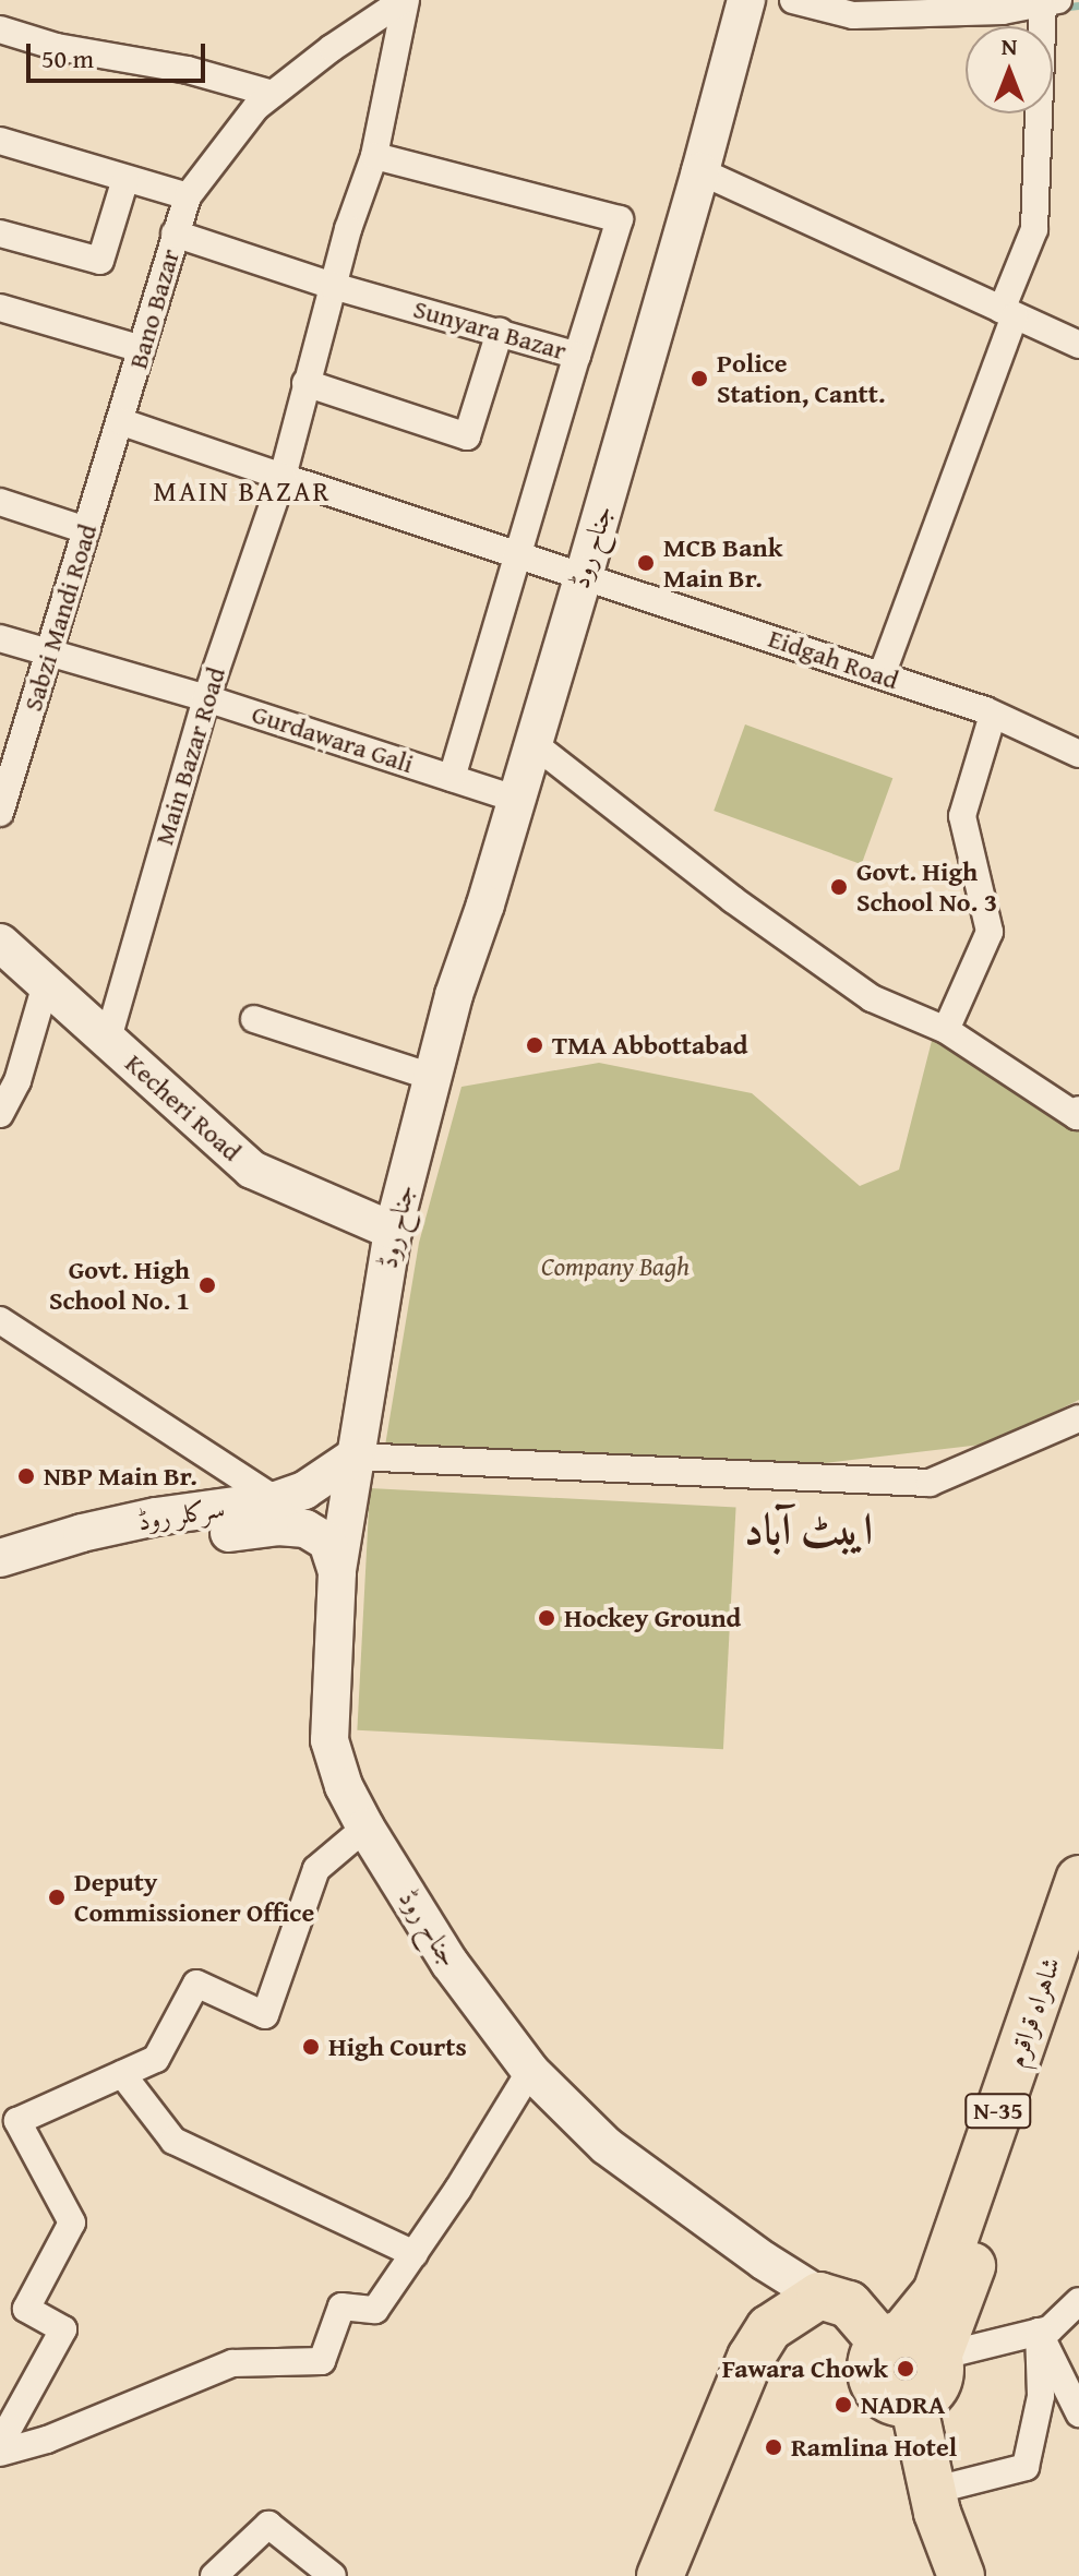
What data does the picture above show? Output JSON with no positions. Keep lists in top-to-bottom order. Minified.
{"streets":{"highway":["شاہراہ قراقرم","N-35"],"main road":["جناح روڈ","Kecheri Road","سرکلر روڈ"],"street":["Bano Bazar","Sunyara Bazar","Sabzi Mandi Road","Eidgah Road","Gurdawara Gali","Main Bazar Road"]},"crossings":[["Bano Bazar","Sunyara Bazar"],["Bano Bazar","Sabzi Mandi Road"],["Bano Bazar","Main Bazar Road"],["Sunyara Bazar","Main Bazar Road"],["جناح روڈ","Eidgah Road"],["جناح روڈ","Gurdawara Gali"],["جناح روڈ","Kecheri Road"],["جناح روڈ","سرکلر روڈ"],["Sabzi Mandi Road","Gurdawara Gali"],["Gurdawara Gali","Main Bazar Road"],["Main Bazar Road","Kecheri Road"]],"districts":["MAIN BAZAR","ایبٹ آباد"],"parks":["Company Bagh"],"places":["Police Station, Cantt.","MCB Bank Main Br.","Govt. High School No. 3","TMA Abbottabad","Govt. High School No. 1","NBP Main Br.","Hockey Ground","Deputy Commissioner Office","High Courts","Fawara Chowk","NADRA","Ramlina Hotel"],"scale_bar":"50 m","north":"top"}
